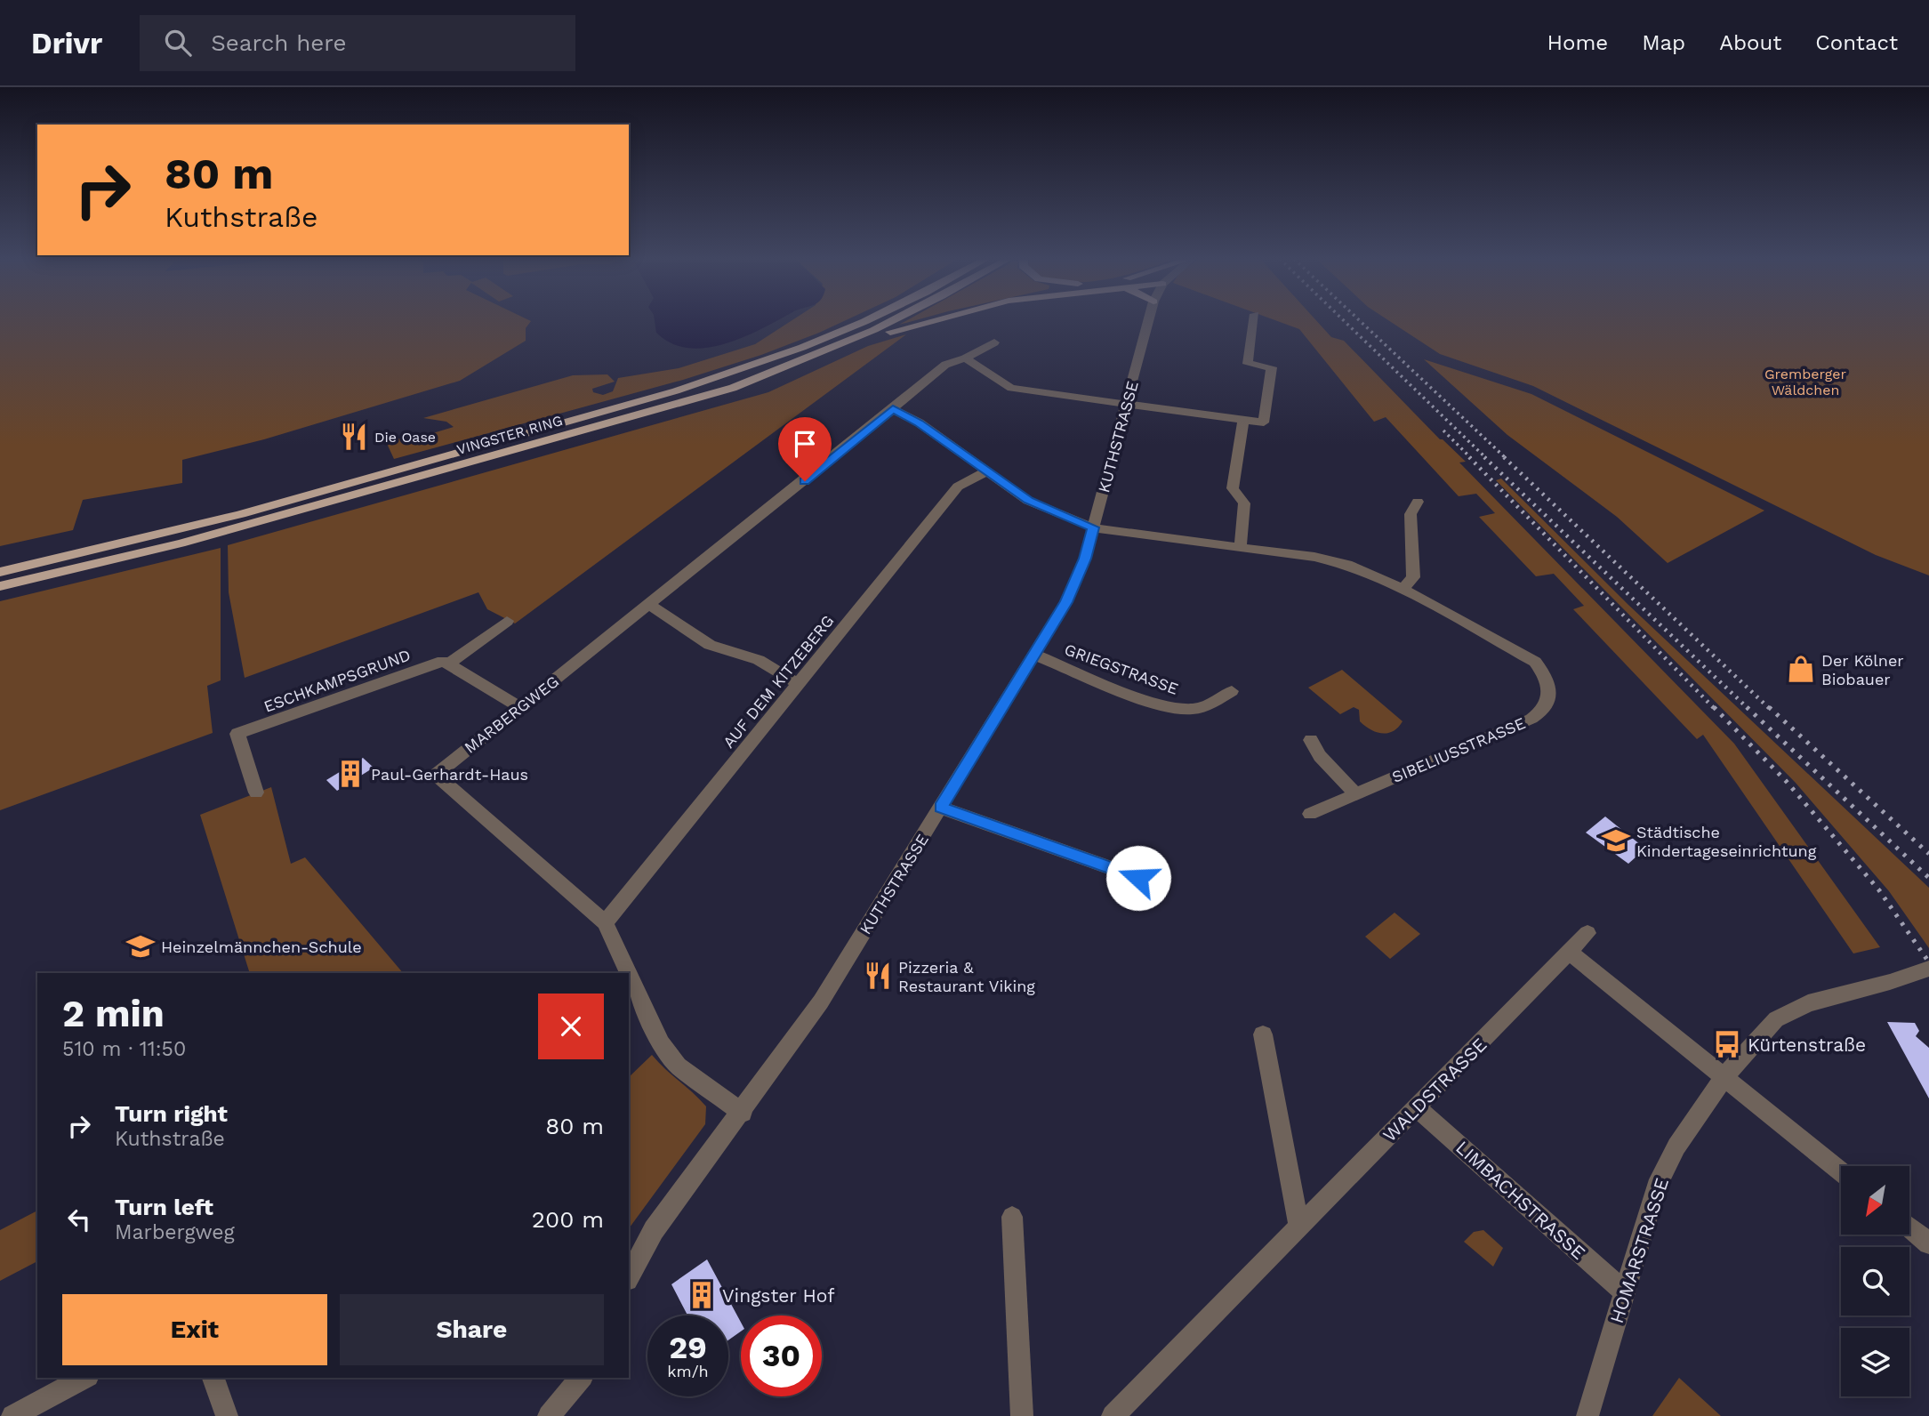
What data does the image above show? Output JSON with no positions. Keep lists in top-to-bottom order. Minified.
{"streets":{"main road":["VINGSTER RING"],"street":["KUTHSTRASSE","GRIEGSTRASSE","ESCHKAMPSGRUND","AUF DEM KITZEBERG","MARBERGWEG","SIBELIUSSTRASSE","WALDSTRASSE","LIMBACHSTRASSE","HOMARSTRASSE"]},"crossings":[["KUTHSTRASSE","GRIEGSTRASSE"],["KUTHSTRASSE","MARBERGWEG"],["KUTHSTRASSE","SIBELIUSSTRASSE"],["AUF DEM KITZEBERG","MARBERGWEG"],["WALDSTRASSE","LIMBACHSTRASSE"],["LIMBACHSTRASSE","HOMARSTRASSE"]],"parks":["Gremberger Wäldchen"],"places":{"restaurant":["Die Oase","Pizzeria & Restaurant Viking"],"shop":["Der Kölner Biobauer"],"building":["Paul-Gerhardt-Haus","Vingster Hof"],"school or university":["Städtische Kindertageseinrichtung","Heinzelmännchen-Schule"],"bus stop":["Kürtenstraße"]},"north":"bottom left","page":{"header":"Drivr","search":"Search here","nav":["Home","Map","About","Contact"],"turn":["80 m","Kuthstraße"],"heading":["2 min","510 m · 11:50"],"list":[{"name":"Turn right","note":"Kuthstraße","value":"80 m"},{"name":"Turn left","note":"Marbergweg","value":"200 m"}],"buttons":["Exit","Share"],"speed":"29 km/h","limit":"30"}}
